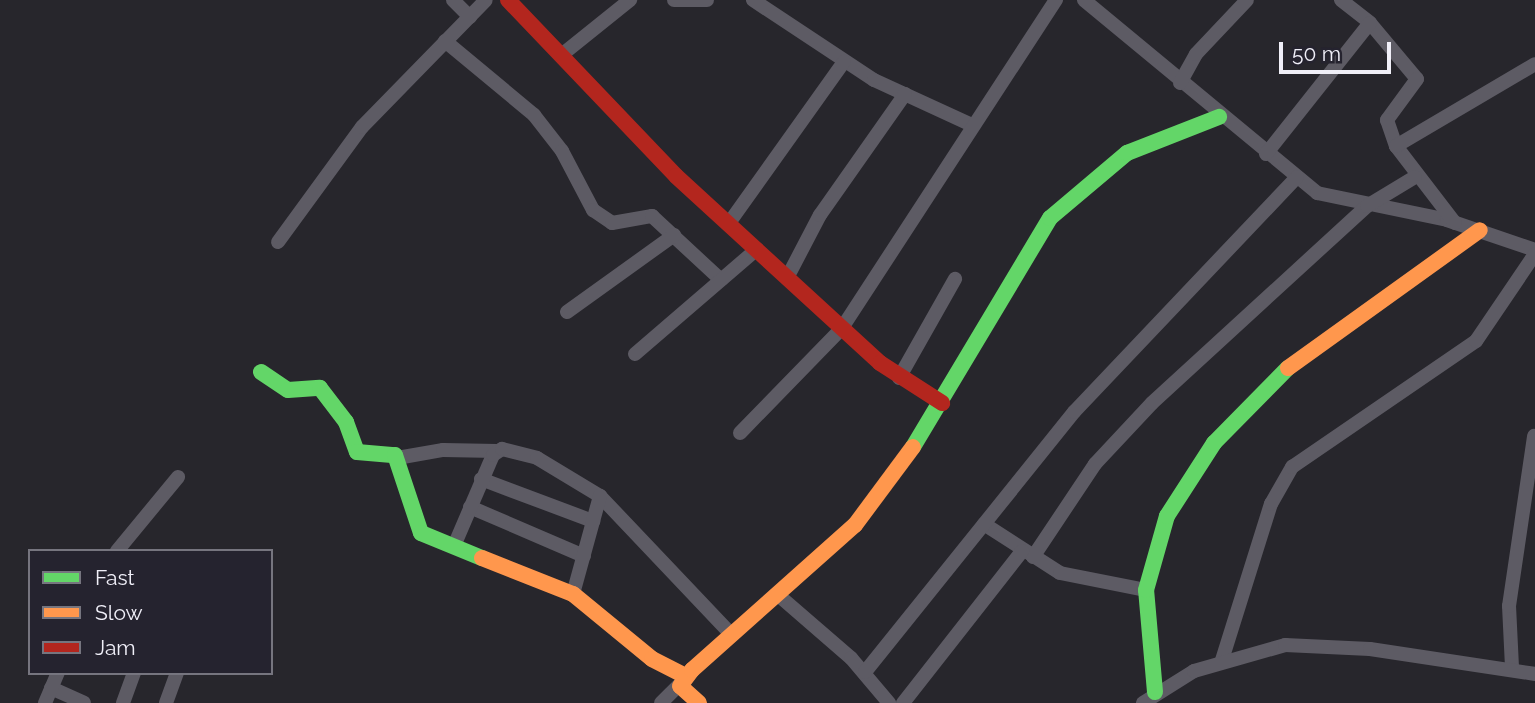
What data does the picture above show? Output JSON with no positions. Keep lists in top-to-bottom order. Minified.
{"legend":["Fast","Slow","Jam"],"scale_bar":"50 m"}
